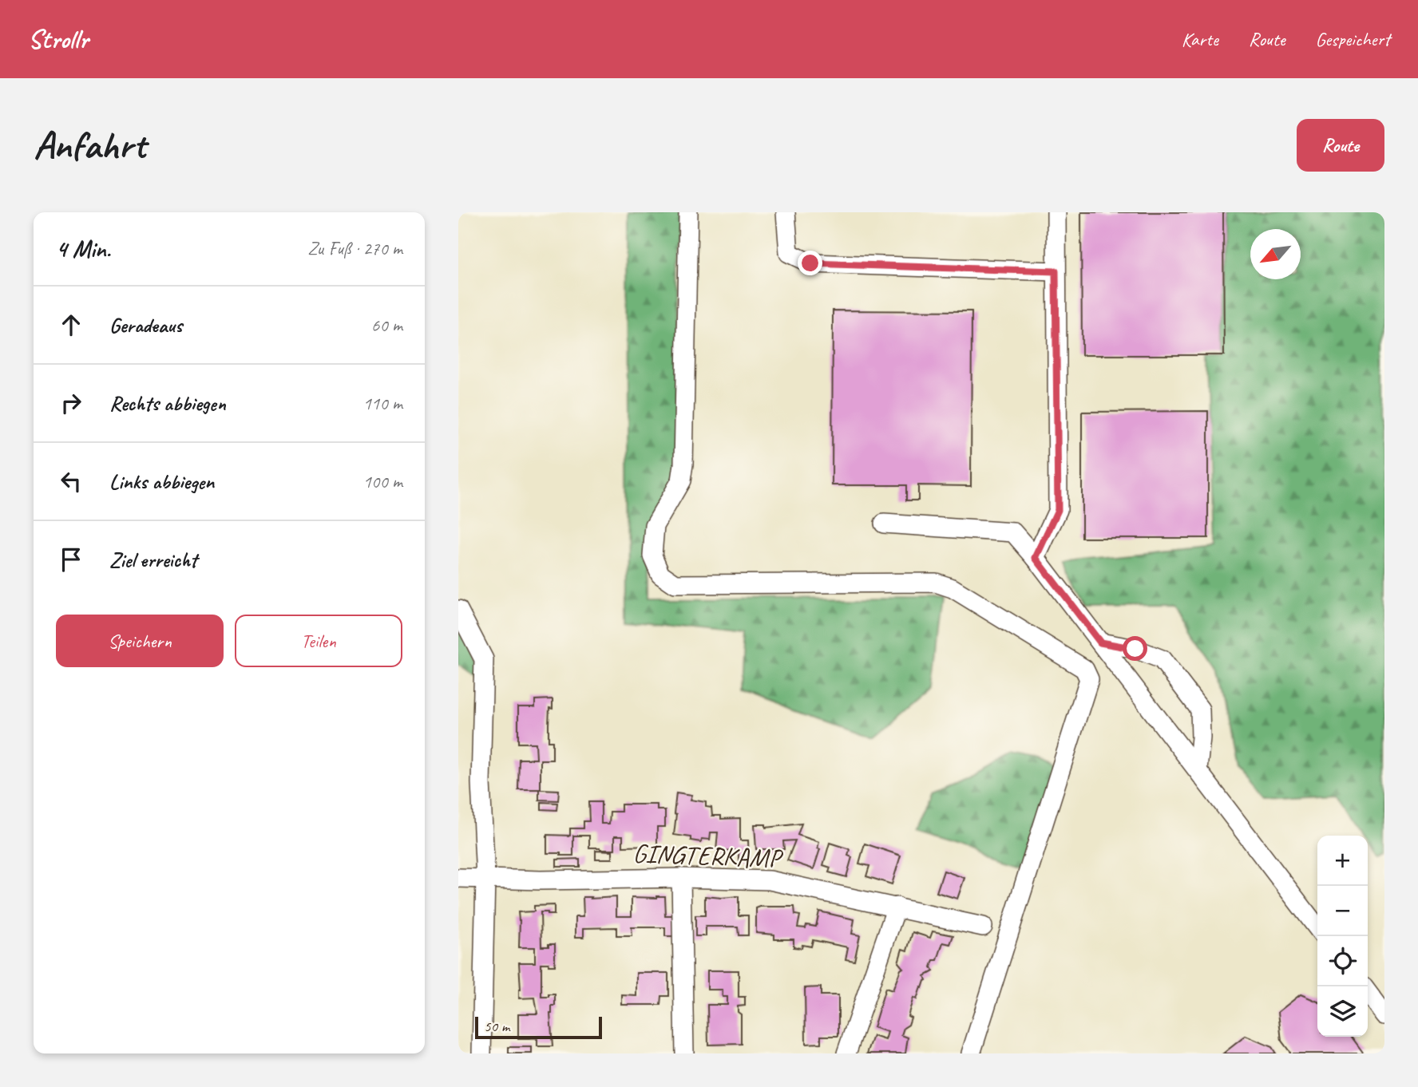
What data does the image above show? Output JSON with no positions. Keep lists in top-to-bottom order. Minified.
{"streets":{"street":["GINGTERKAMP"]},"scale_bar":"50 m","north":"bottom left","page":{"header":"Strollr","nav":["Karte","Route","Gespeichert"],"buttons":["Route",["Speichern","Teilen"]],"title":"Anfahrt","heading":["4 Min.","Zu Fuß · 270 m"],"list":[["Geradeaus","60 m"],["Rechts abbiegen","110 m"],["Links abbiegen","100 m"],"Ziel erreicht"],"map_buttons":["+","−"],"scale":"50 m"}}
